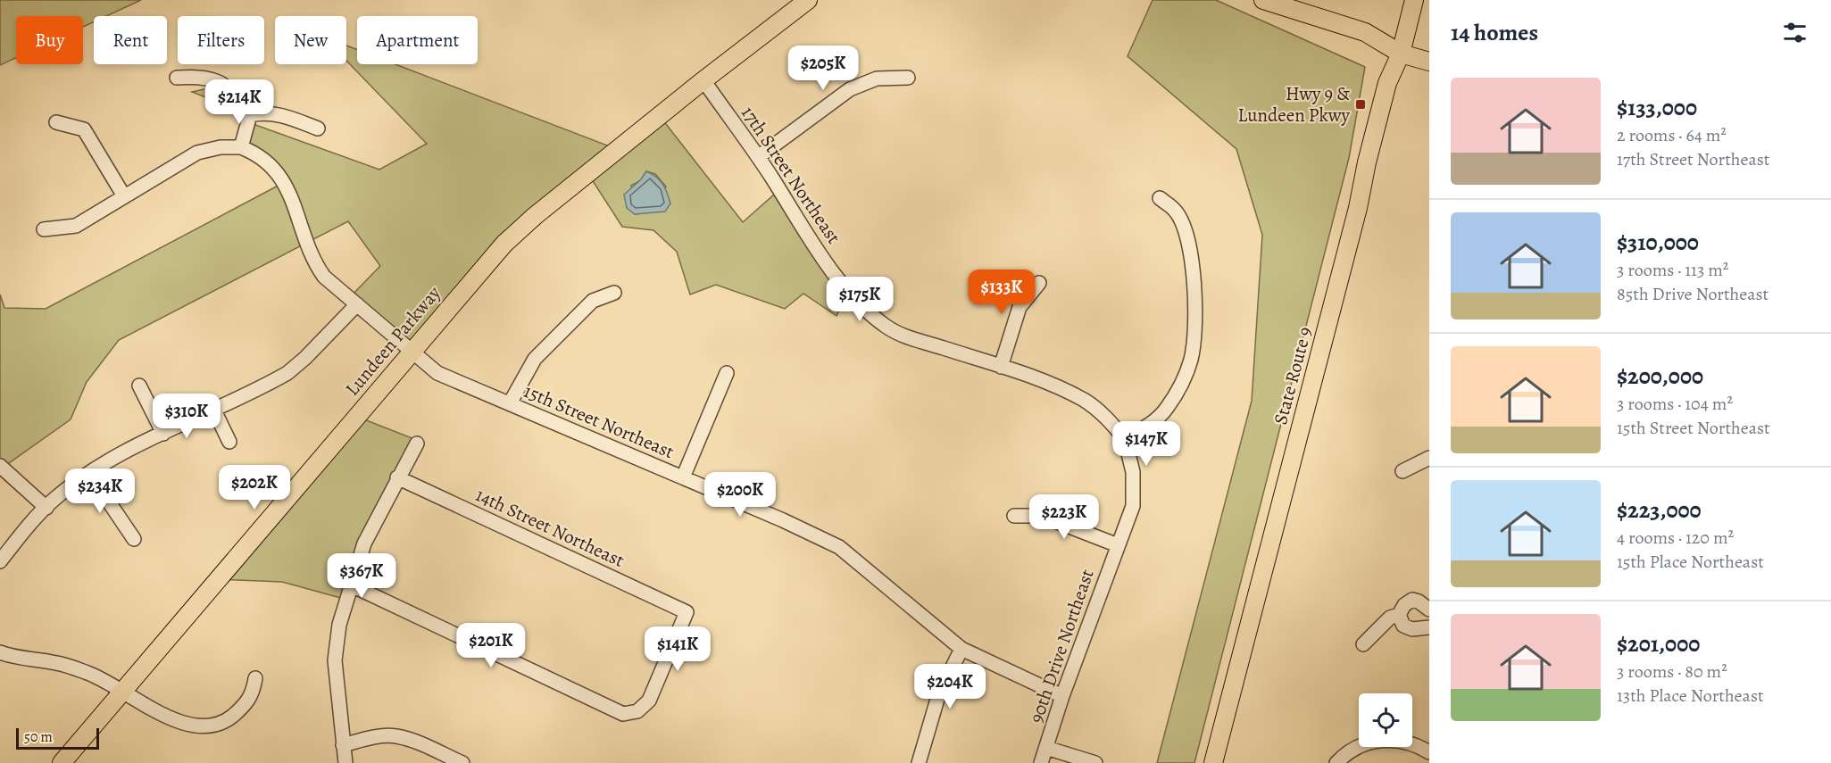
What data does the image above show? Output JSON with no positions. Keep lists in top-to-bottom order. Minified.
{"streets":{"main road":["Lundeen Parkway","State Route 9"],"street":["17th Street Northeast","15th Street Northeast","14th Street Northeast","90th Drive Northeast"]},"crossings":[["17th Street Northeast","Lundeen Parkway"],["17th Street Northeast","90th Drive Northeast"],["Lundeen Parkway","15th Street Northeast"],["15th Street Northeast","90th Drive Northeast"]],"places":{"transit":["Hwy 9 & Lundeen Pkwy"]},"scale_bar":"50 m","page":{"heading":"14 homes","chip":["Buy","Rent","Filters","New","Apartment"],"price":["$205K","$214K","$133K","$175K","$310K","$147K","$202K","$234K","$200K","$223K","$367K","$201K","$141K","$204K"],"list":[{"name":"$133,000","note":"2 rooms · 64 m² · 17th Street Northeast"},{"name":"$310,000","note":"3 rooms · 113 m² · 85th Drive Northeast"},{"name":"$200,000","note":"3 rooms · 104 m² · 15th Street Northeast"},{"name":"$223,000","note":"4 rooms · 120 m² · 15th Place Northeast"},{"name":"$201,000","note":"3 rooms · 80 m² · 13th Place Northeast"}],"scale":"50 m"}}
